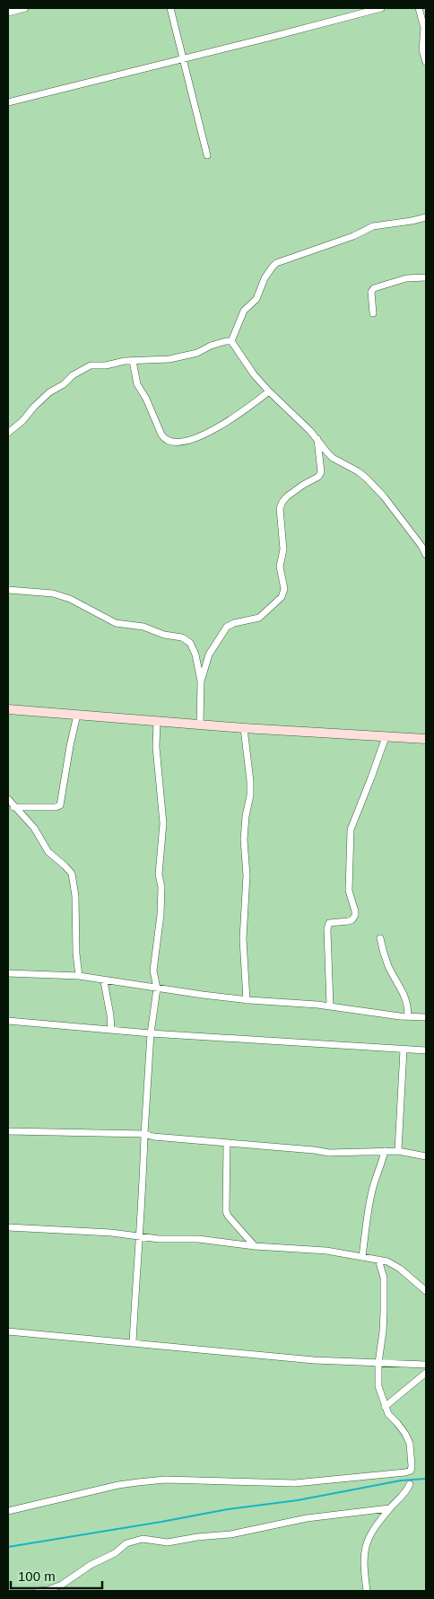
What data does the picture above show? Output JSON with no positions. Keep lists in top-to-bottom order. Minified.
{"scale_bar":"100 m"}
